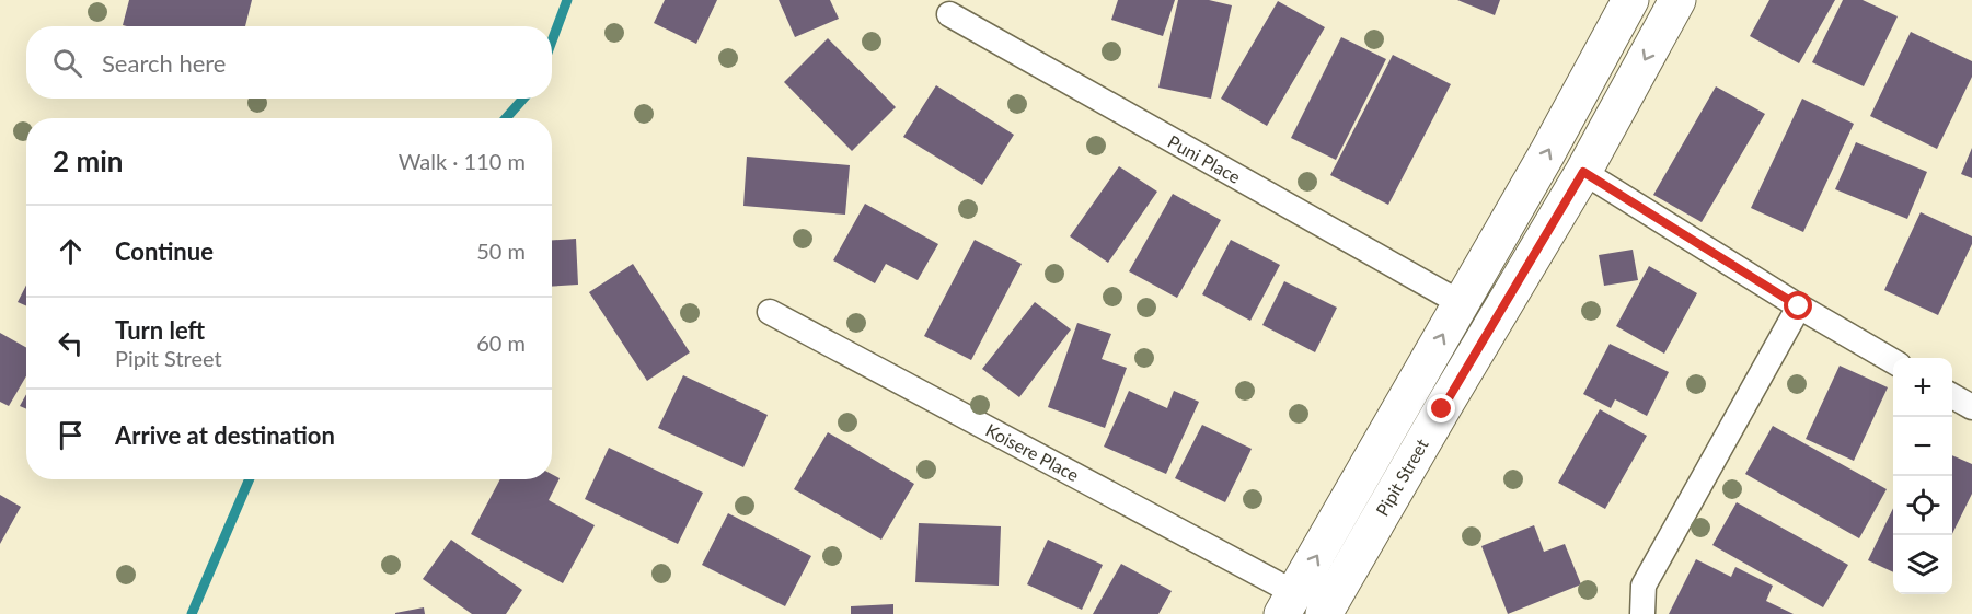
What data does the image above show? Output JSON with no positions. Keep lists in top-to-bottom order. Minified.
{"streets":{"main road":["Pipit Street"],"street":["Puni Place","Koisere Place"]},"crossings":[["Puni Place","Pipit Street"],["Koisere Place","Pipit Street"]],"page":{"search":"Search here","heading":["2 min","Walk · 110 m"],"list":[["Continue","50 m"],["Turn left","Pipit Street","60 m"],"Arrive at destination"],"map_buttons":["+","−"]}}
